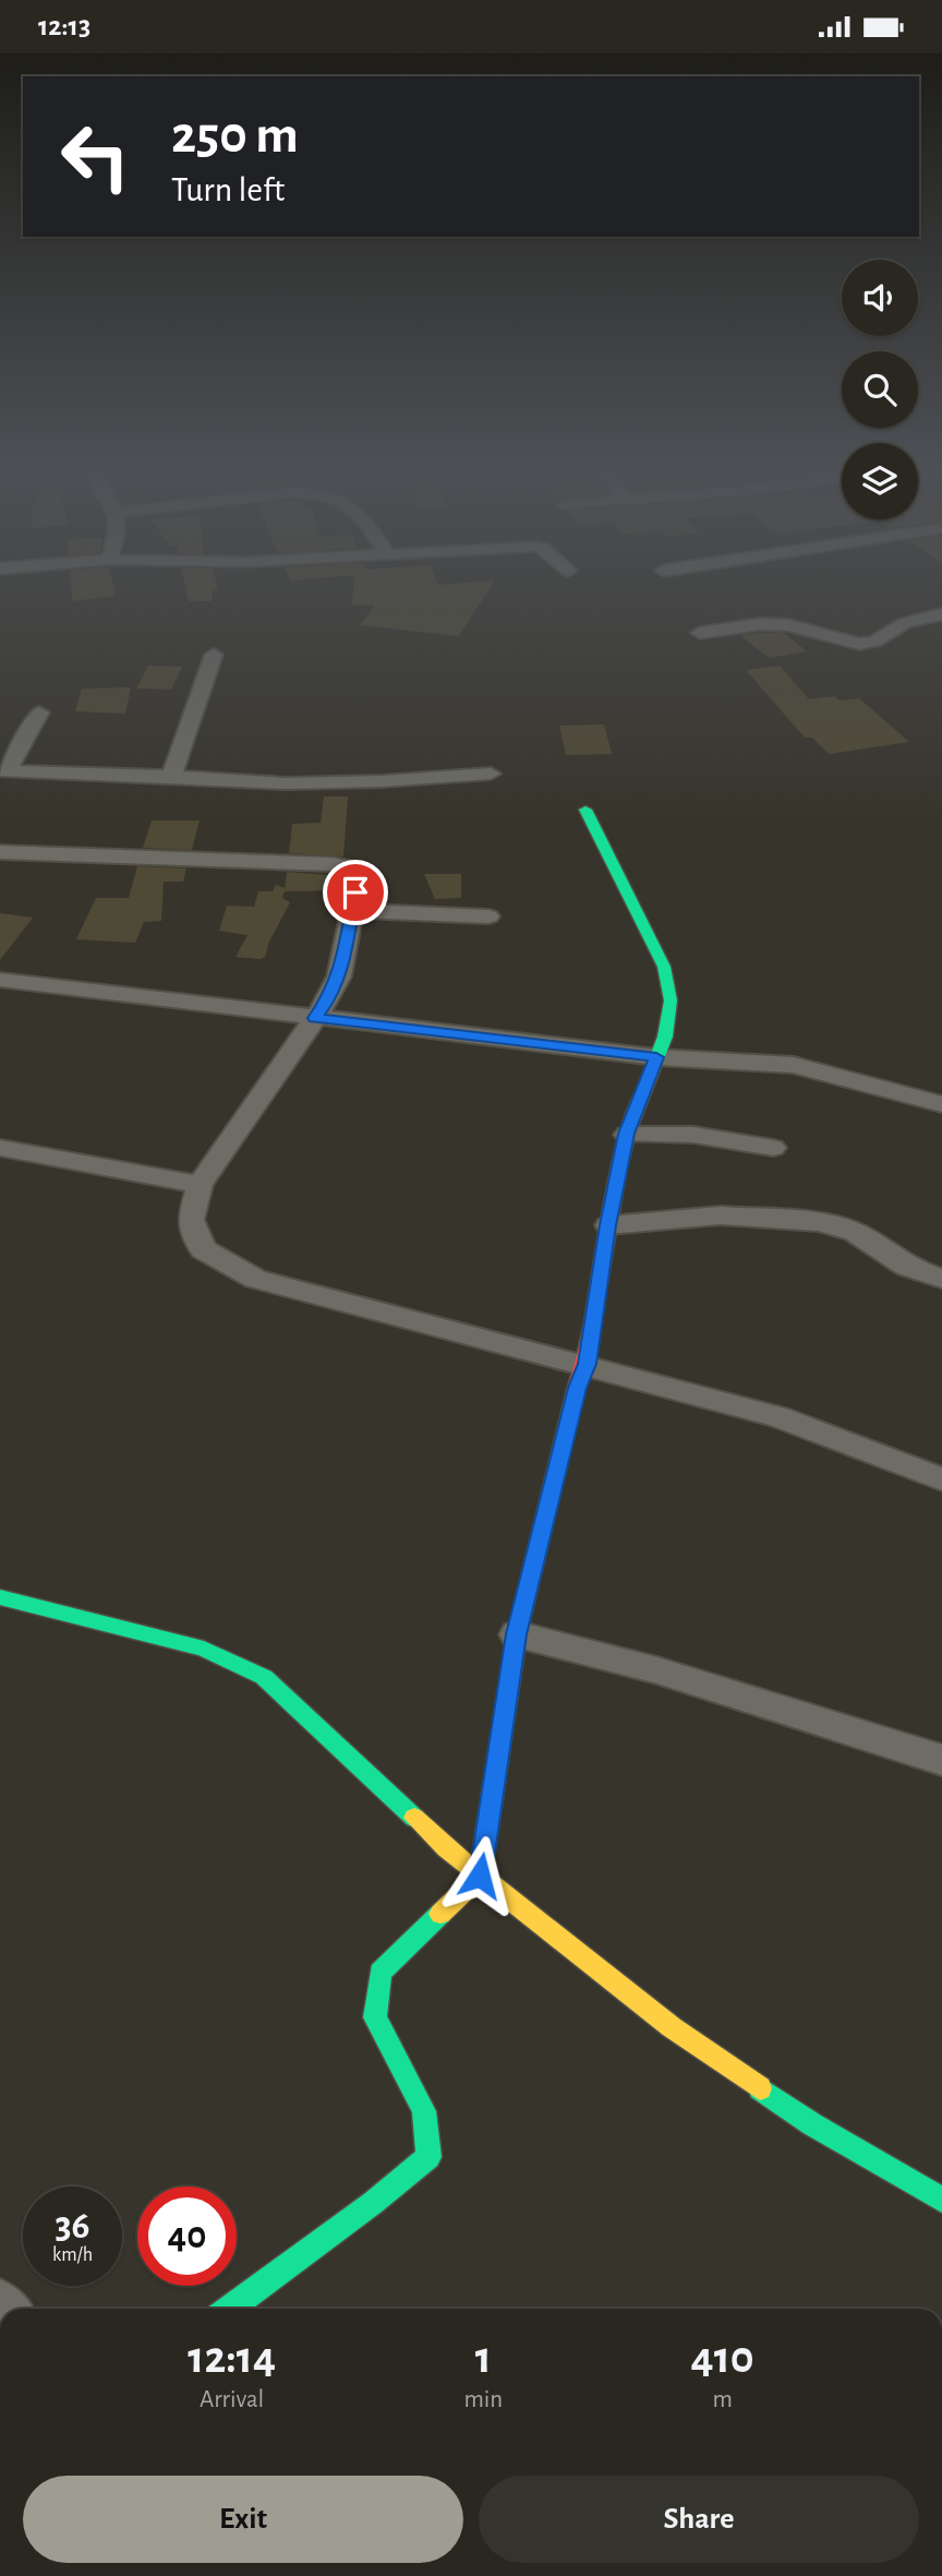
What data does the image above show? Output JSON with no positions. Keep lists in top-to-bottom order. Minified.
{"page":{"status":"12:13","turn":["250 m","Turn left"],"speed":"36 km/h","limit":"40","eta":["12:14","Arrival","1","min","410","m"],"buttons":["Exit","Share"]}}
